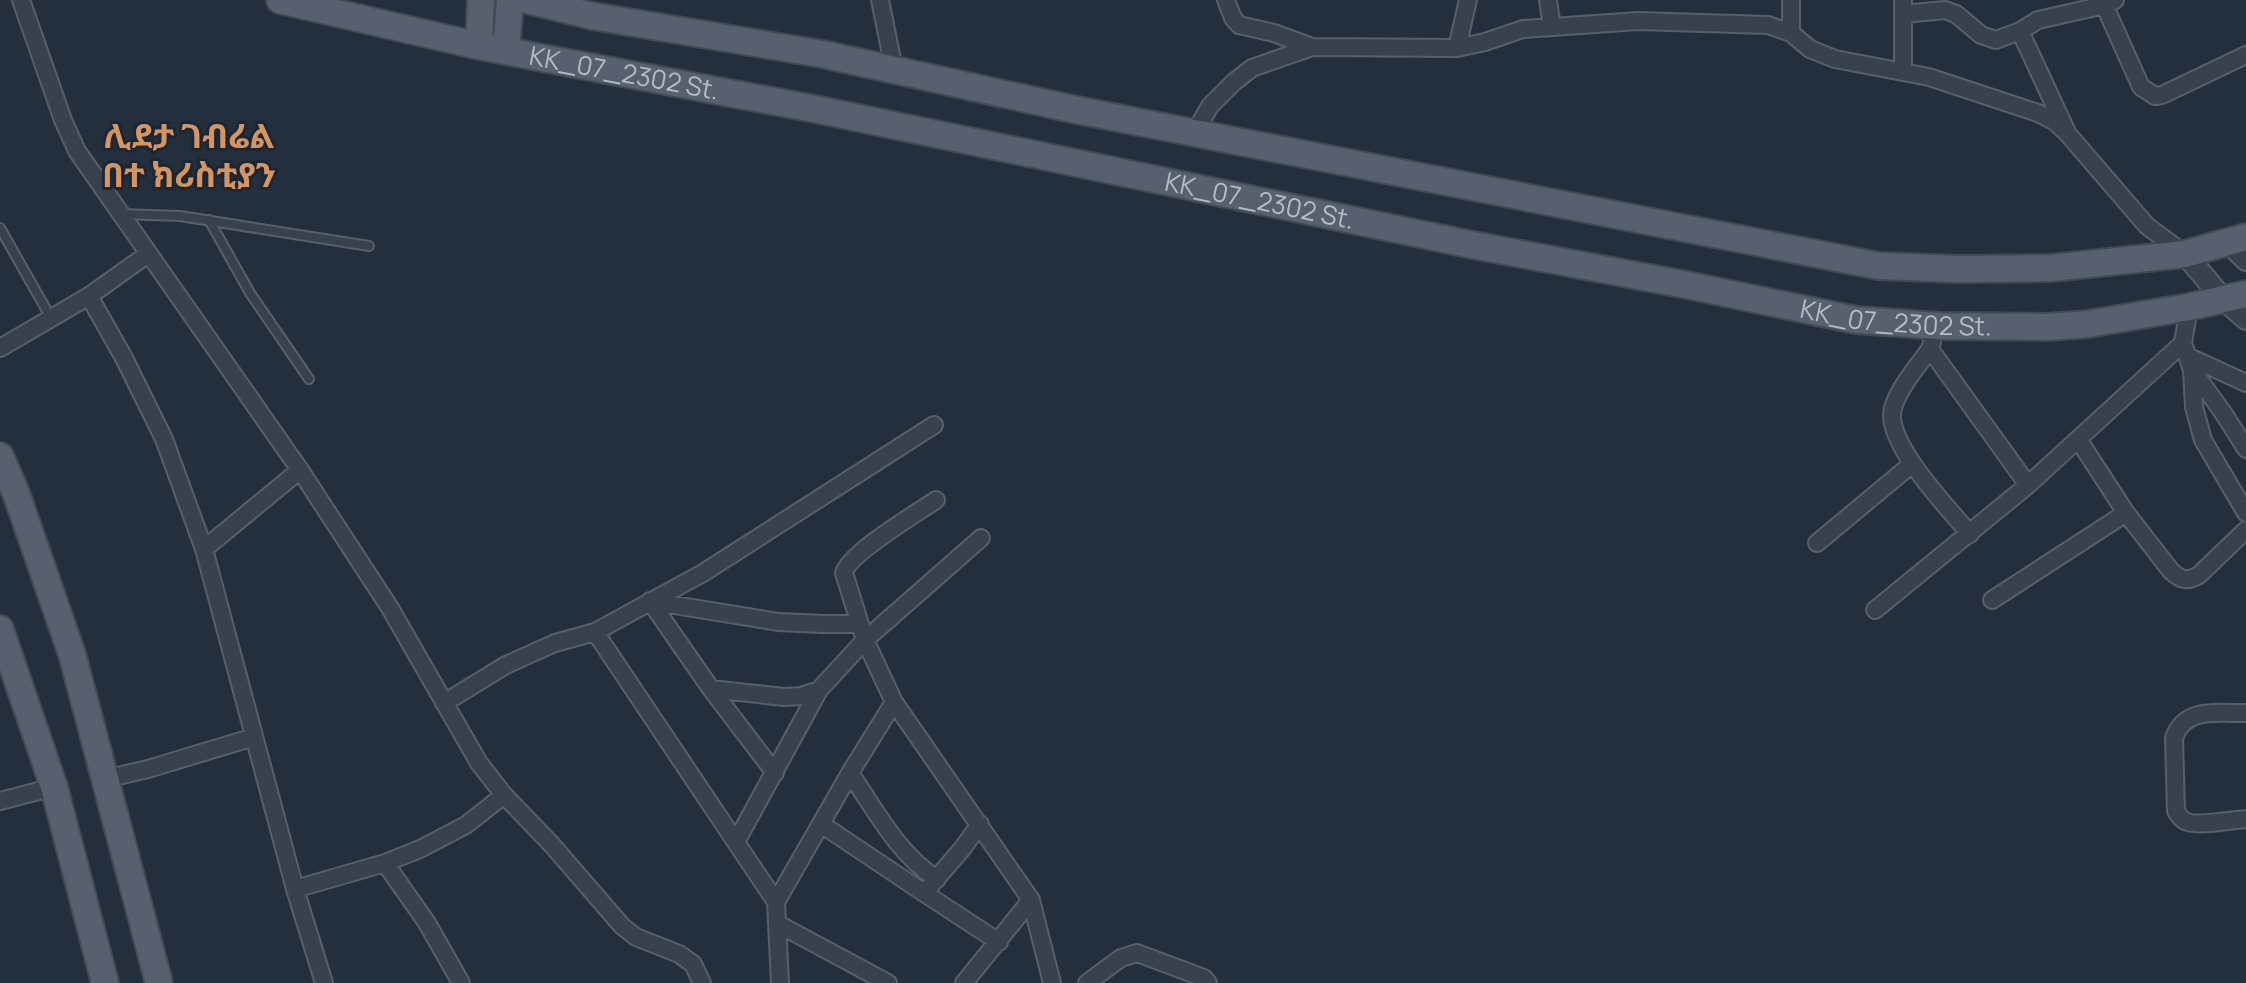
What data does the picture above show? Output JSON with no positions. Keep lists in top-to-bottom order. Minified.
{"streets":{"main road":["KK_07_2302 St."]},"districts":["ሊደታ ገብሬል በተ ክሪስቲያን"]}
